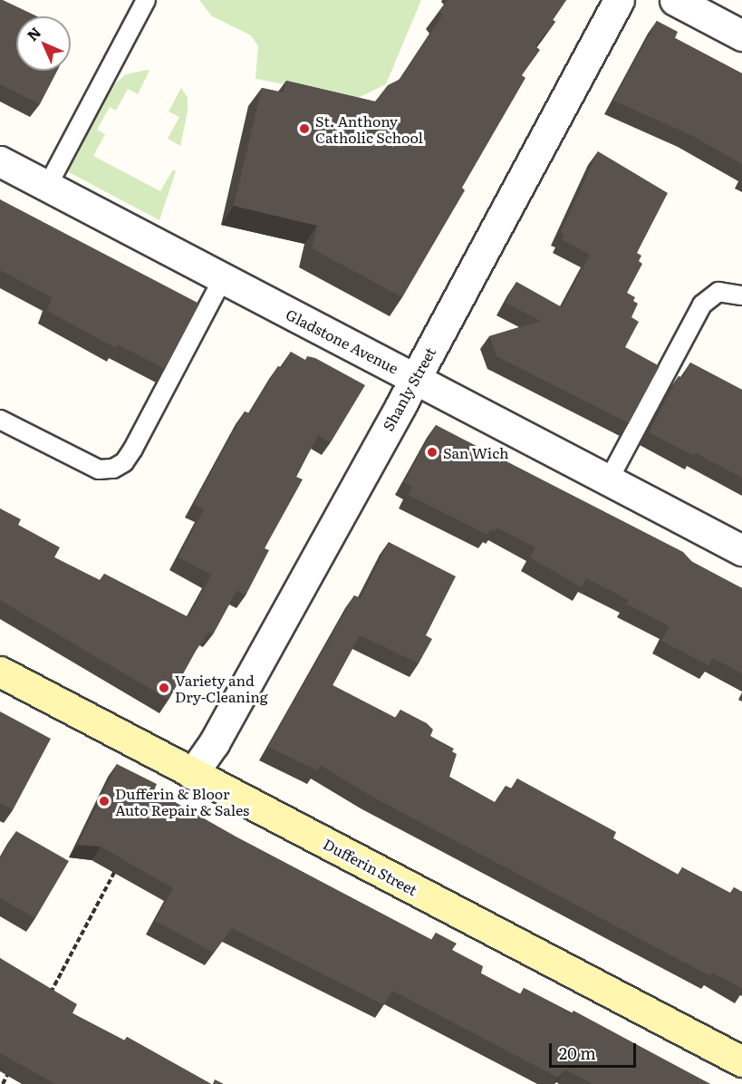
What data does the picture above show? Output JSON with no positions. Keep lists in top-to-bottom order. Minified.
{"streets":{"main road":["Dufferin Street"],"street":["Gladstone Avenue","Shanly Street"]},"crossings":[["Gladstone Avenue","Shanly Street"],["Shanly Street","Dufferin Street"]],"places":["St. Anthony Catholic School","San Wich","Variety and Dry-Cleaning","Dufferin & Bloor Auto Repair & Sales"],"scale_bar":"20 m","north":"top left"}
